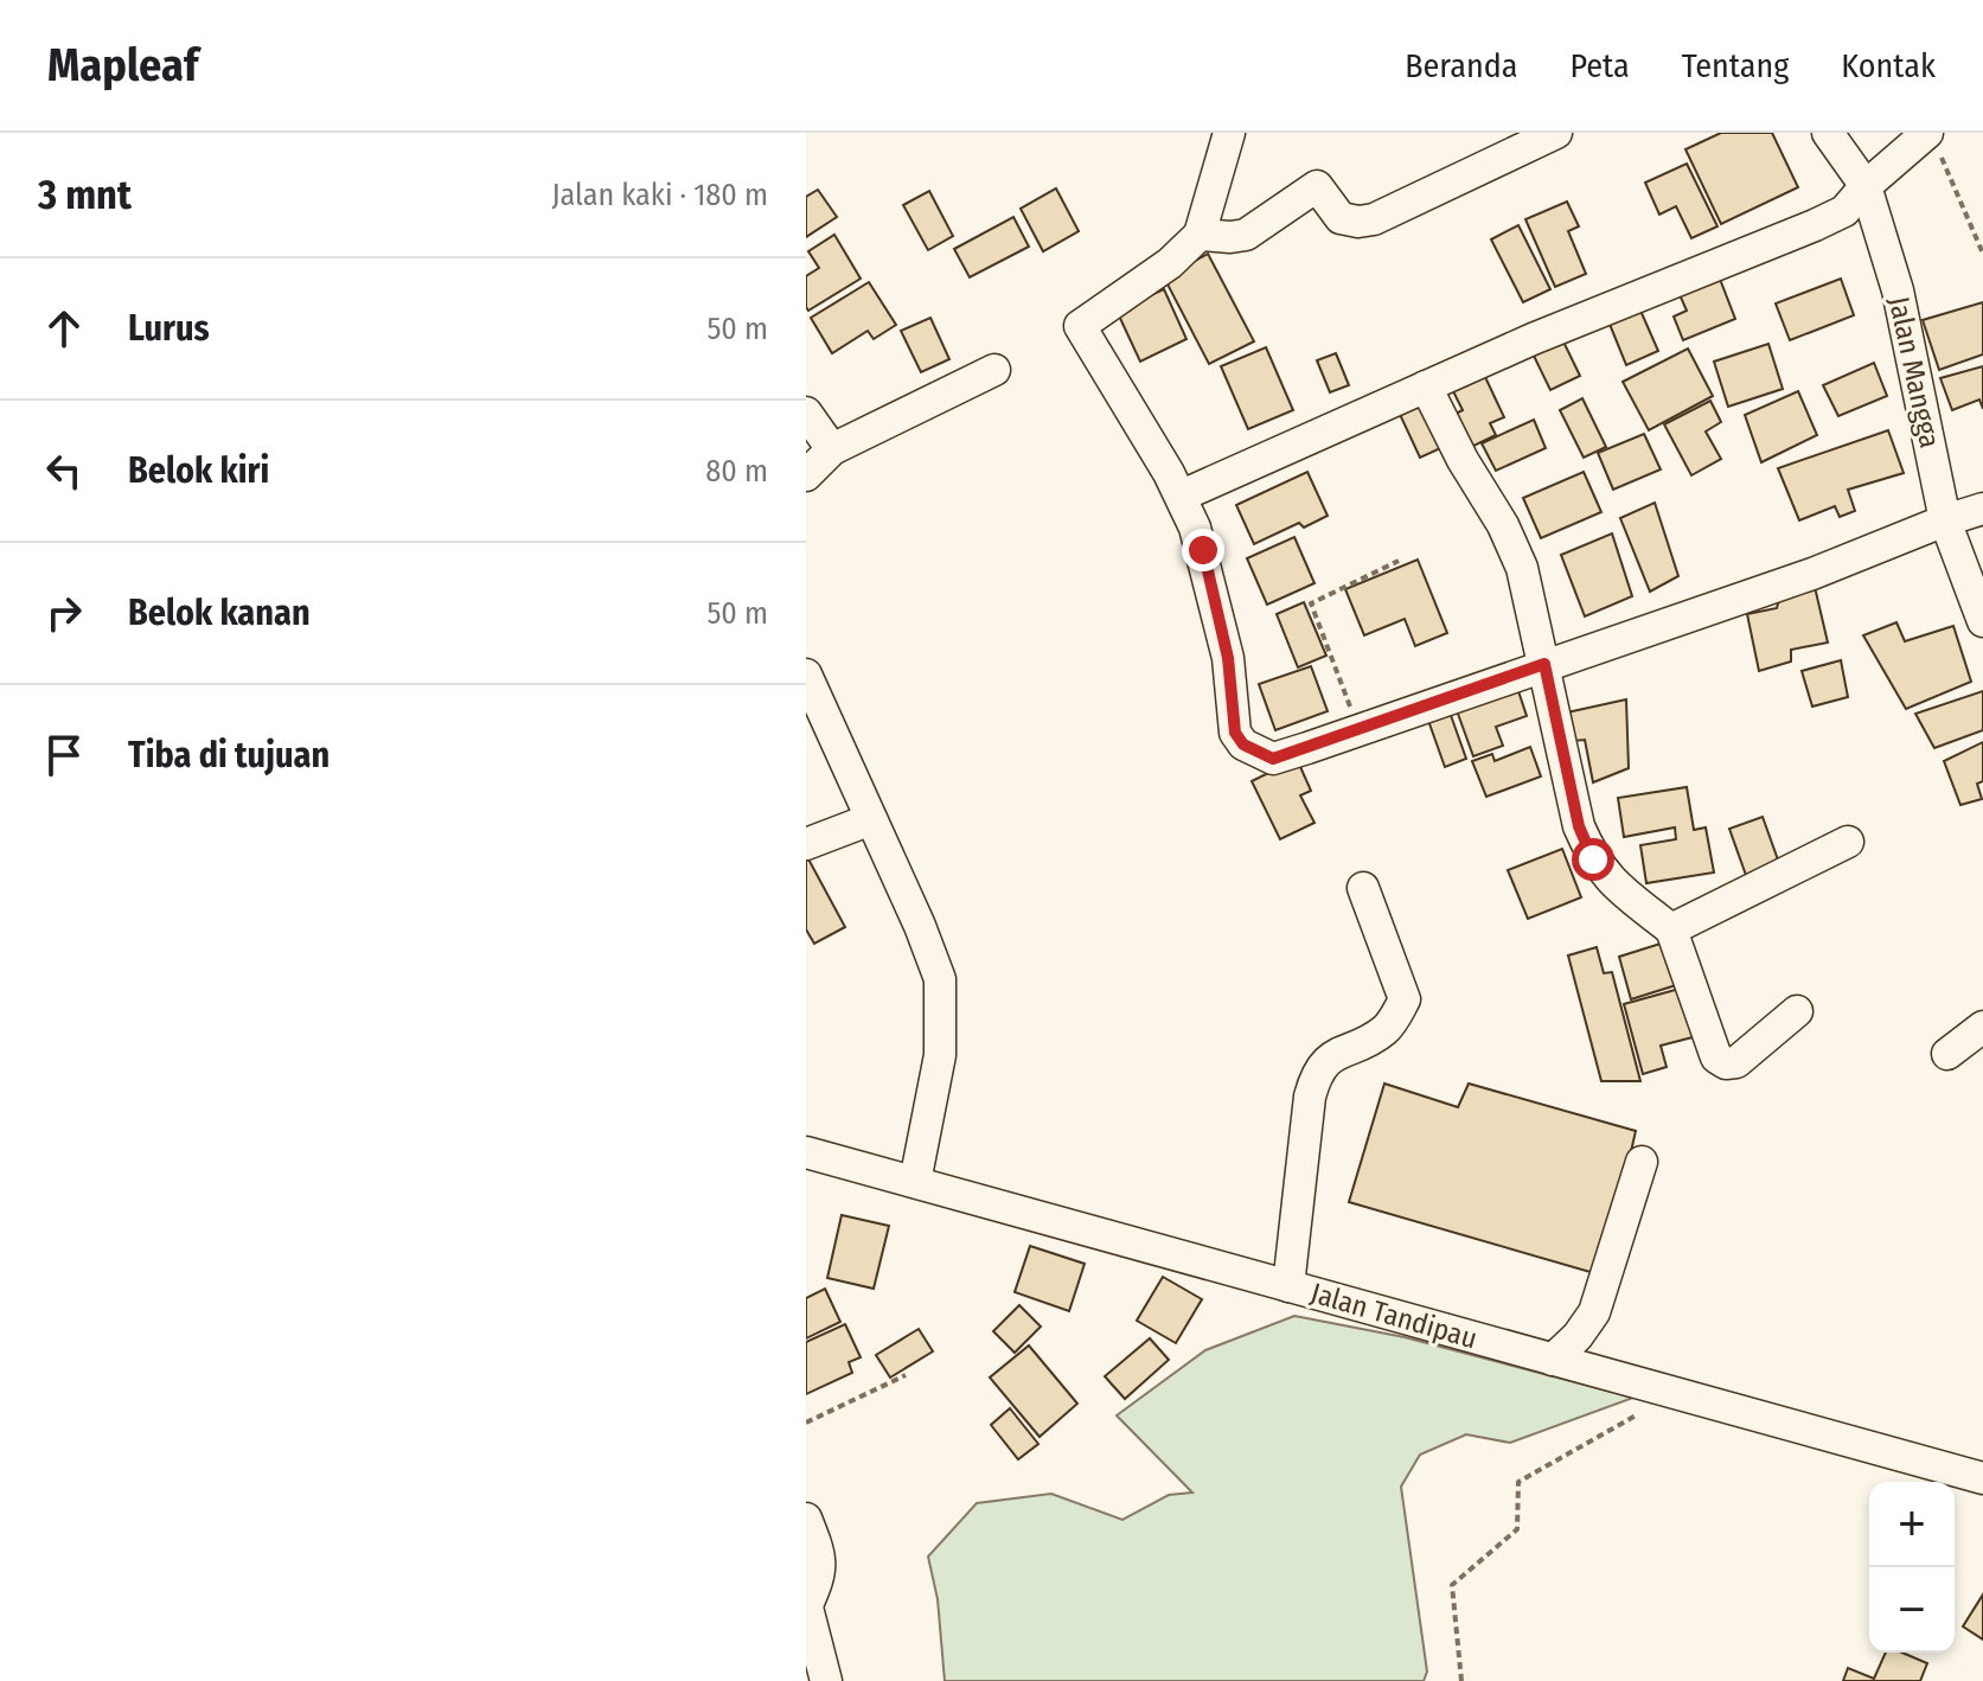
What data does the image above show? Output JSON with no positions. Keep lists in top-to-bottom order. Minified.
{"streets":{"street":["Jalan Mangga","Jalan Tandipau"]},"page":{"header":"Mapleaf","nav":["Beranda","Peta","Tentang","Kontak"],"heading":["3 mnt","Jalan kaki · 180 m"],"list":[["Lurus","50 m"],["Belok kiri","80 m"],["Belok kanan","50 m"],"Tiba di tujuan"],"map_buttons":["+","−"]}}
